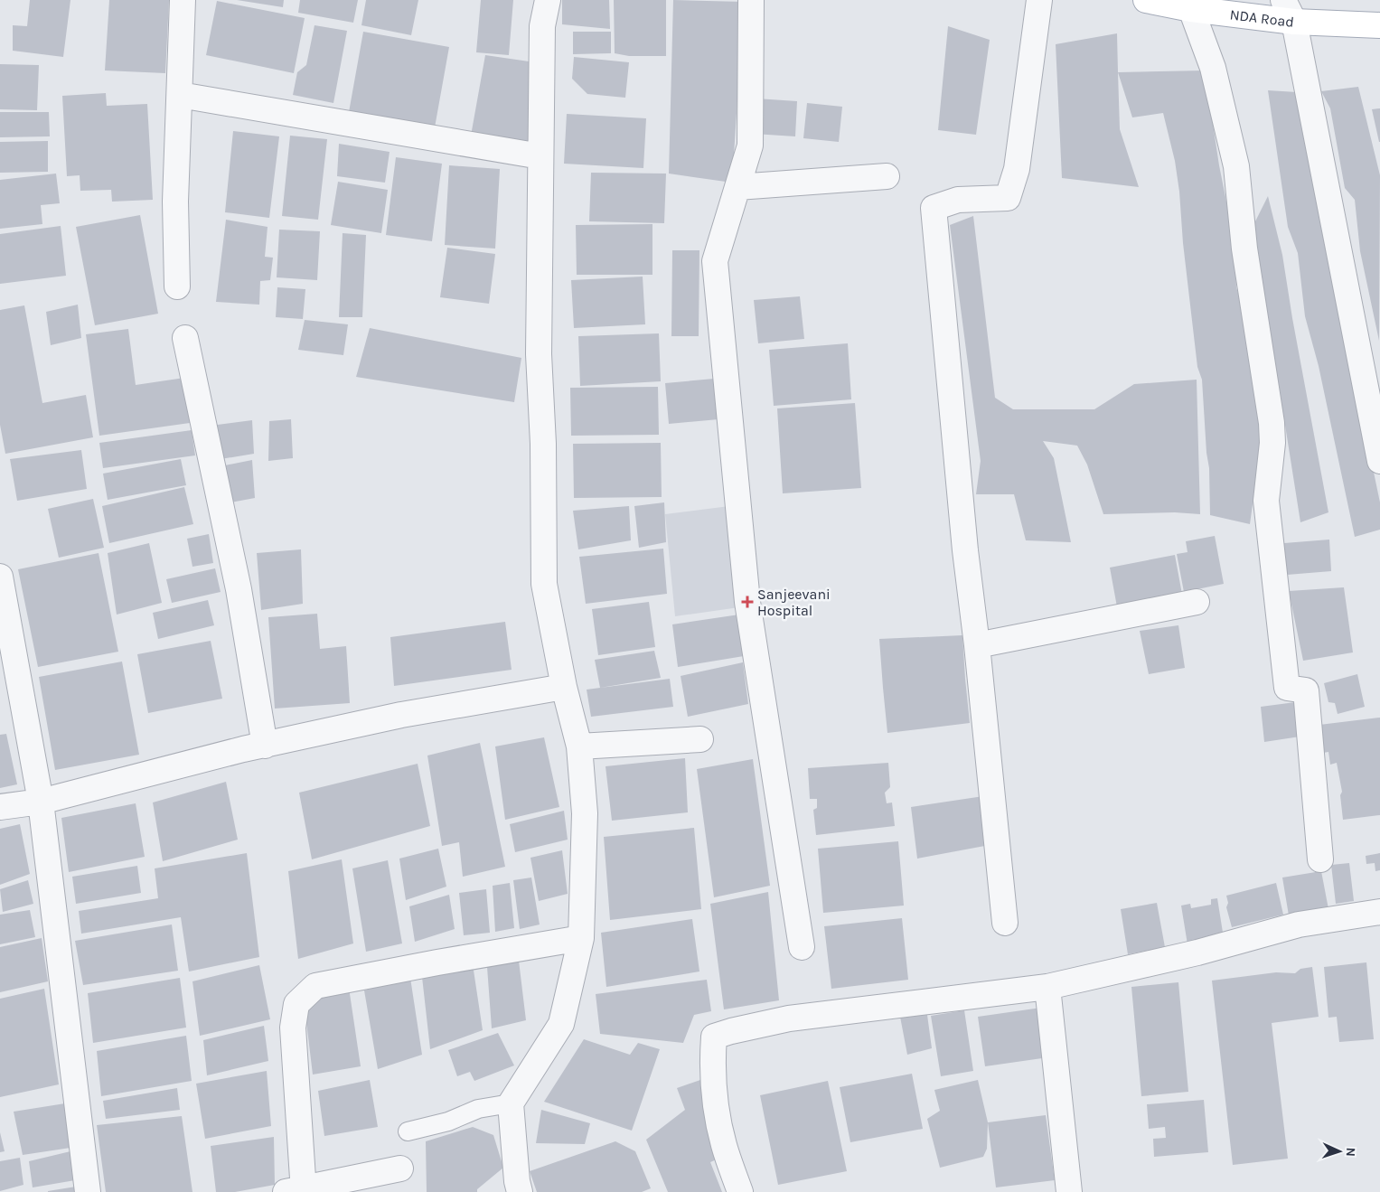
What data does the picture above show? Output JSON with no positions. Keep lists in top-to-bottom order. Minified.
{"streets":{"main road":["NDA Road"]},"places":{"health":["Sanjeevani Hospital"]},"north":"right"}
